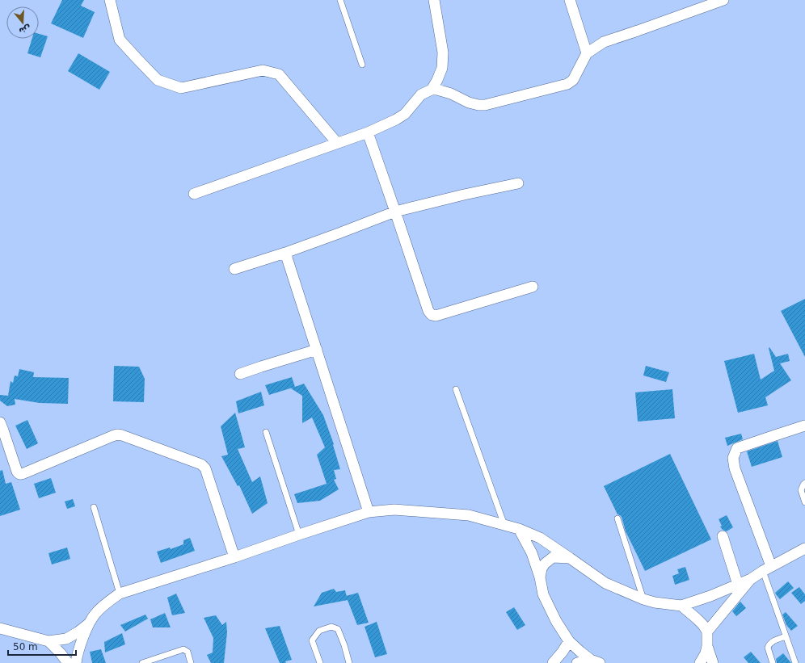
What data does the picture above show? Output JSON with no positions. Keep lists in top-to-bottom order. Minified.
{"scale_bar":"50 m","north":"bottom"}
